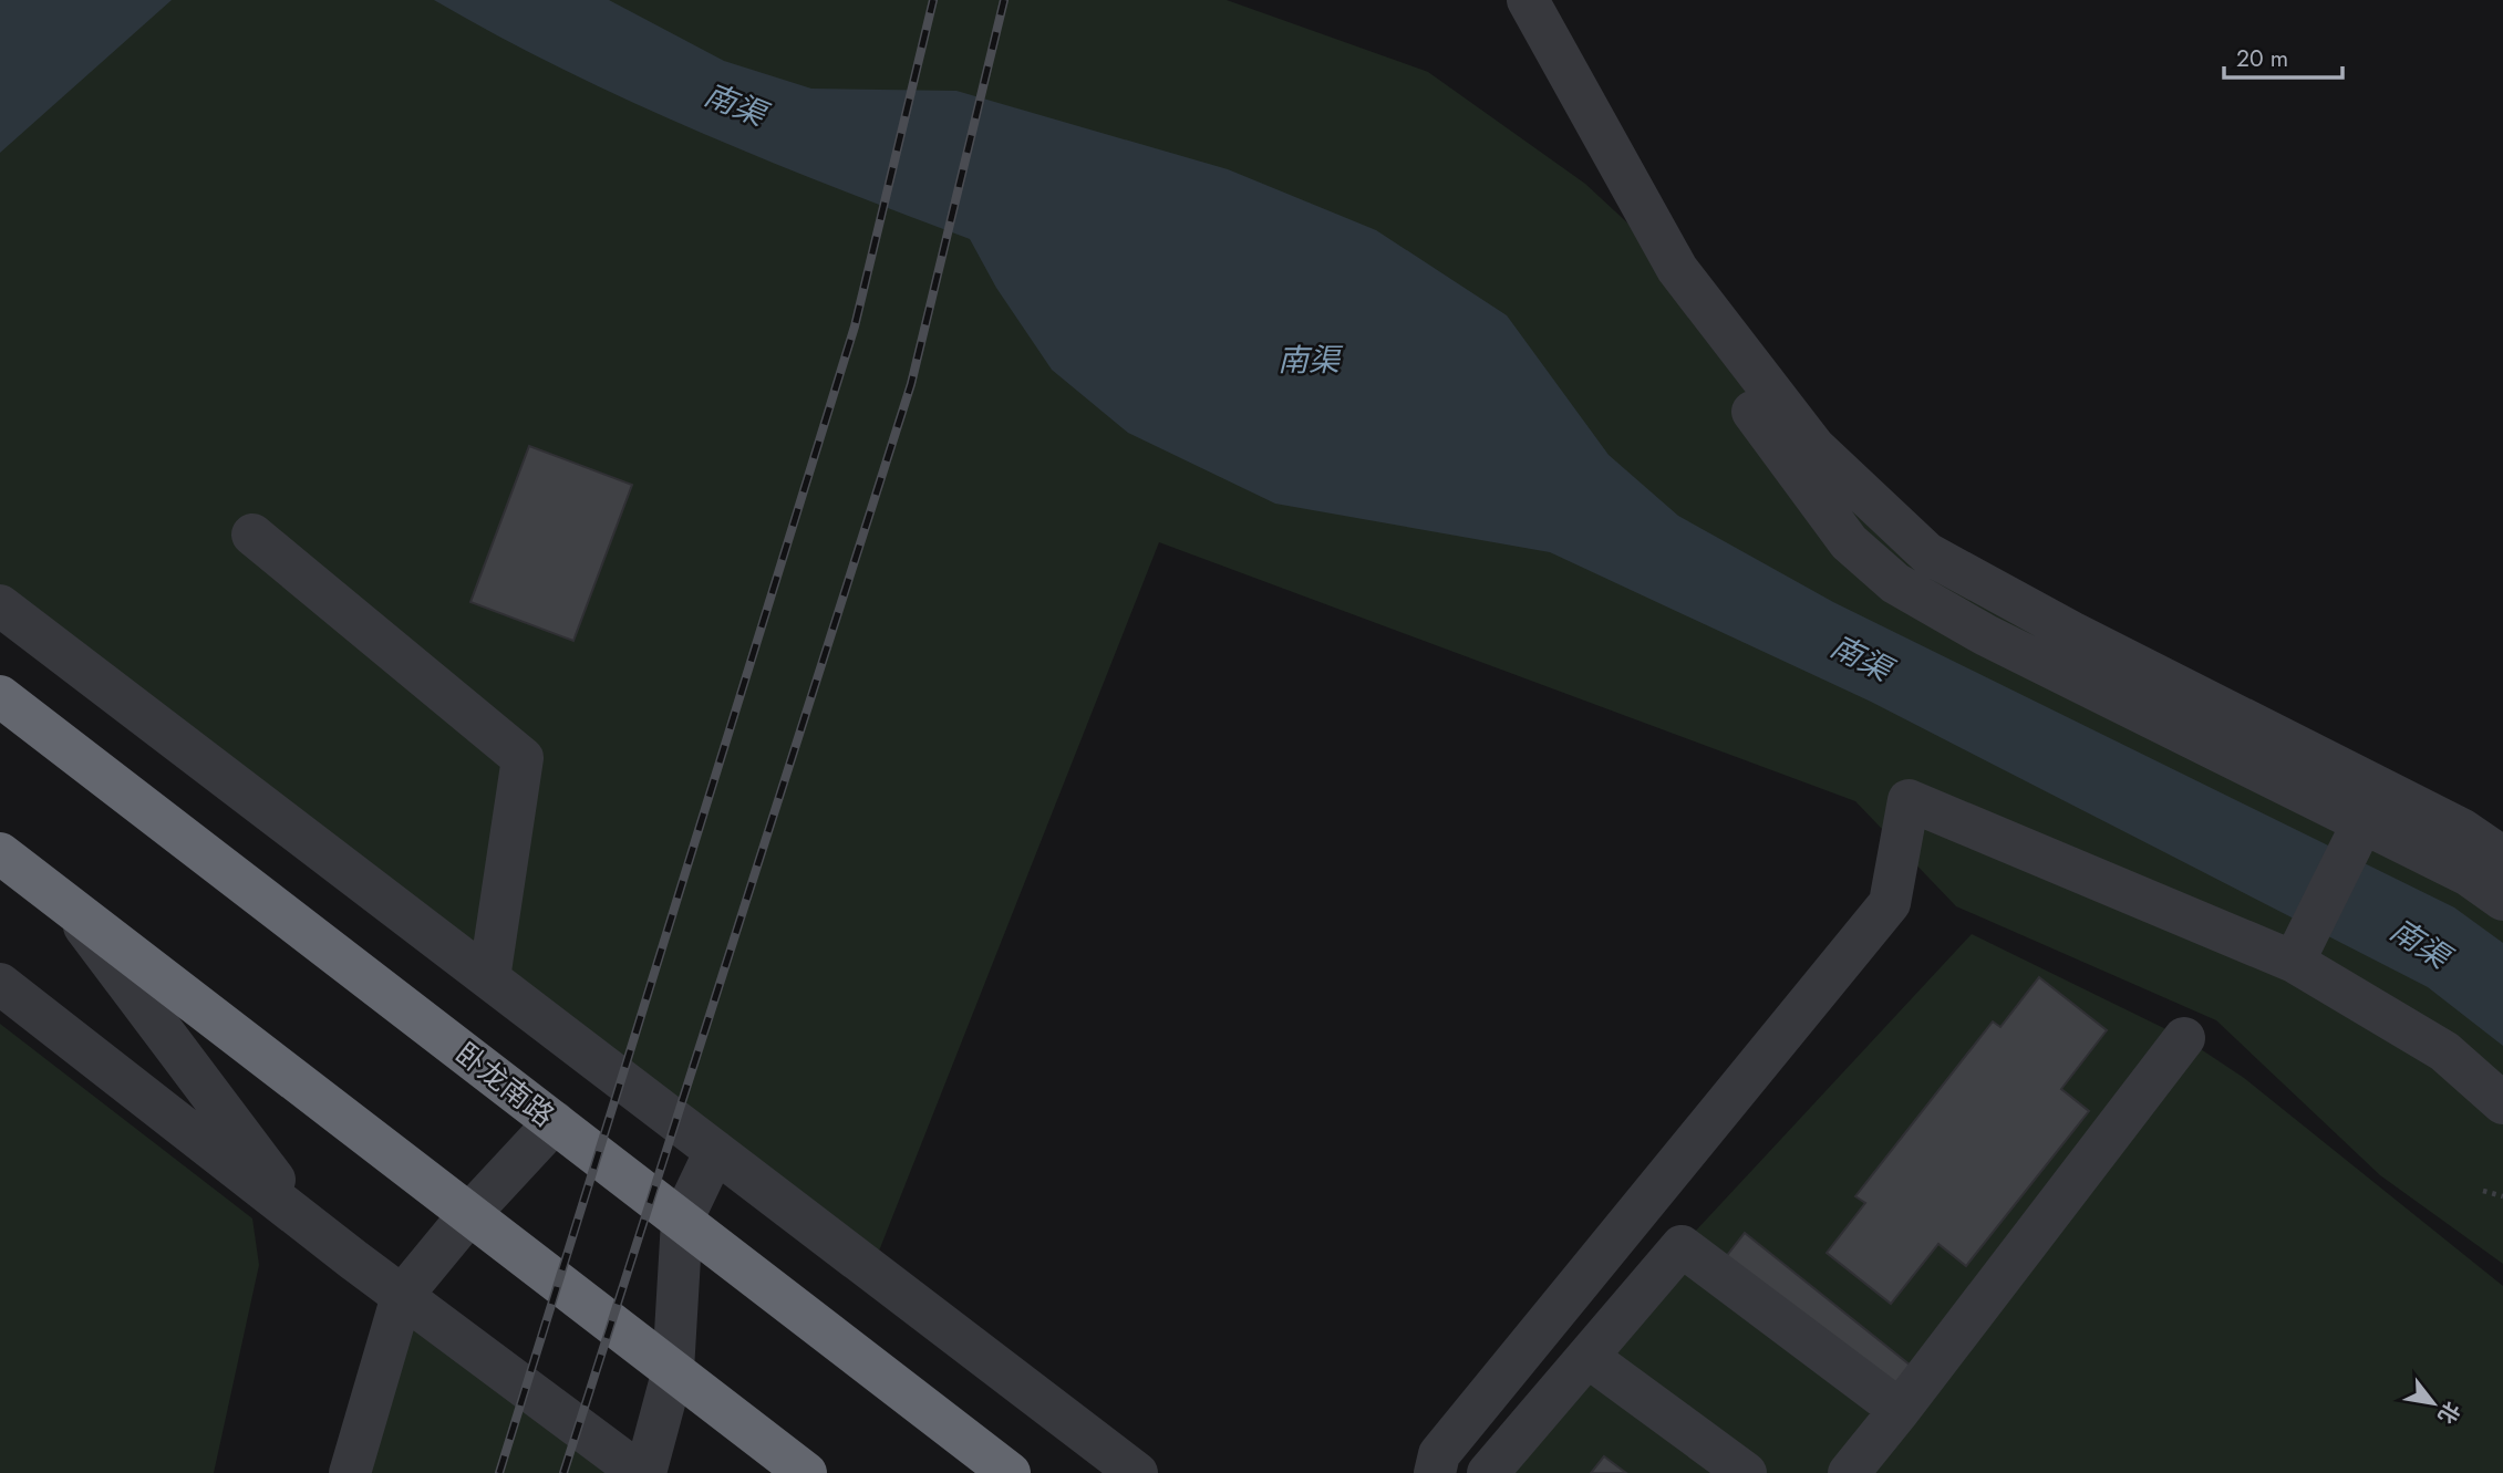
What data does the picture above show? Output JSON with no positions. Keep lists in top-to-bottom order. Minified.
{"streets":{"highway":["卧龙南路"]},"water":["南渠"],"scale_bar":"20 m","north":"bottom right"}
